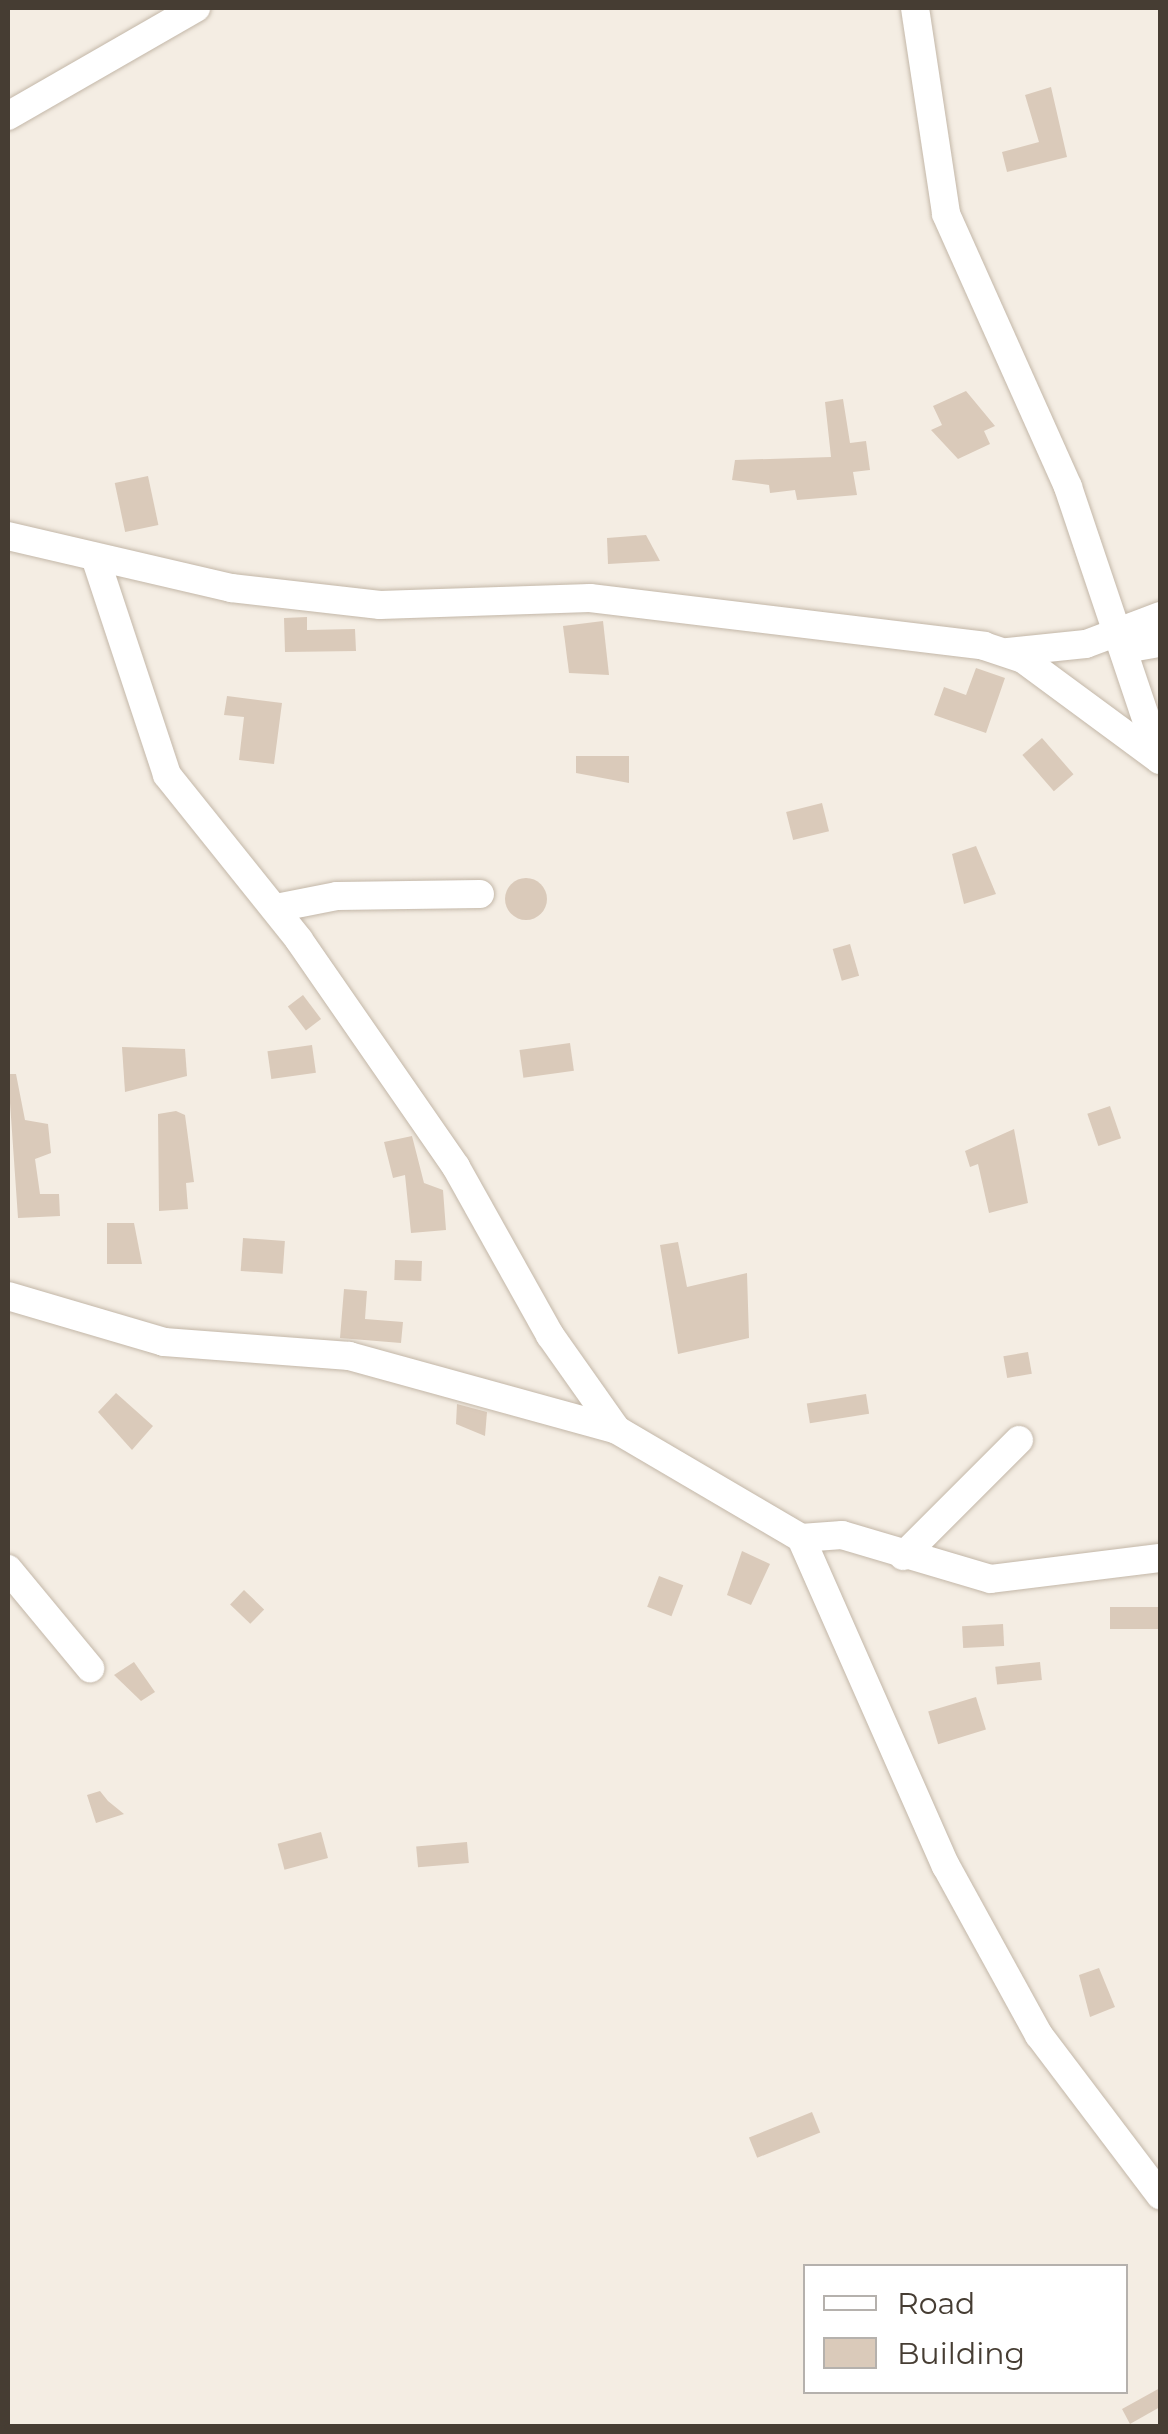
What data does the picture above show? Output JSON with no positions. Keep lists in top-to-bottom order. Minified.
{"legend":["Road","Building"]}
